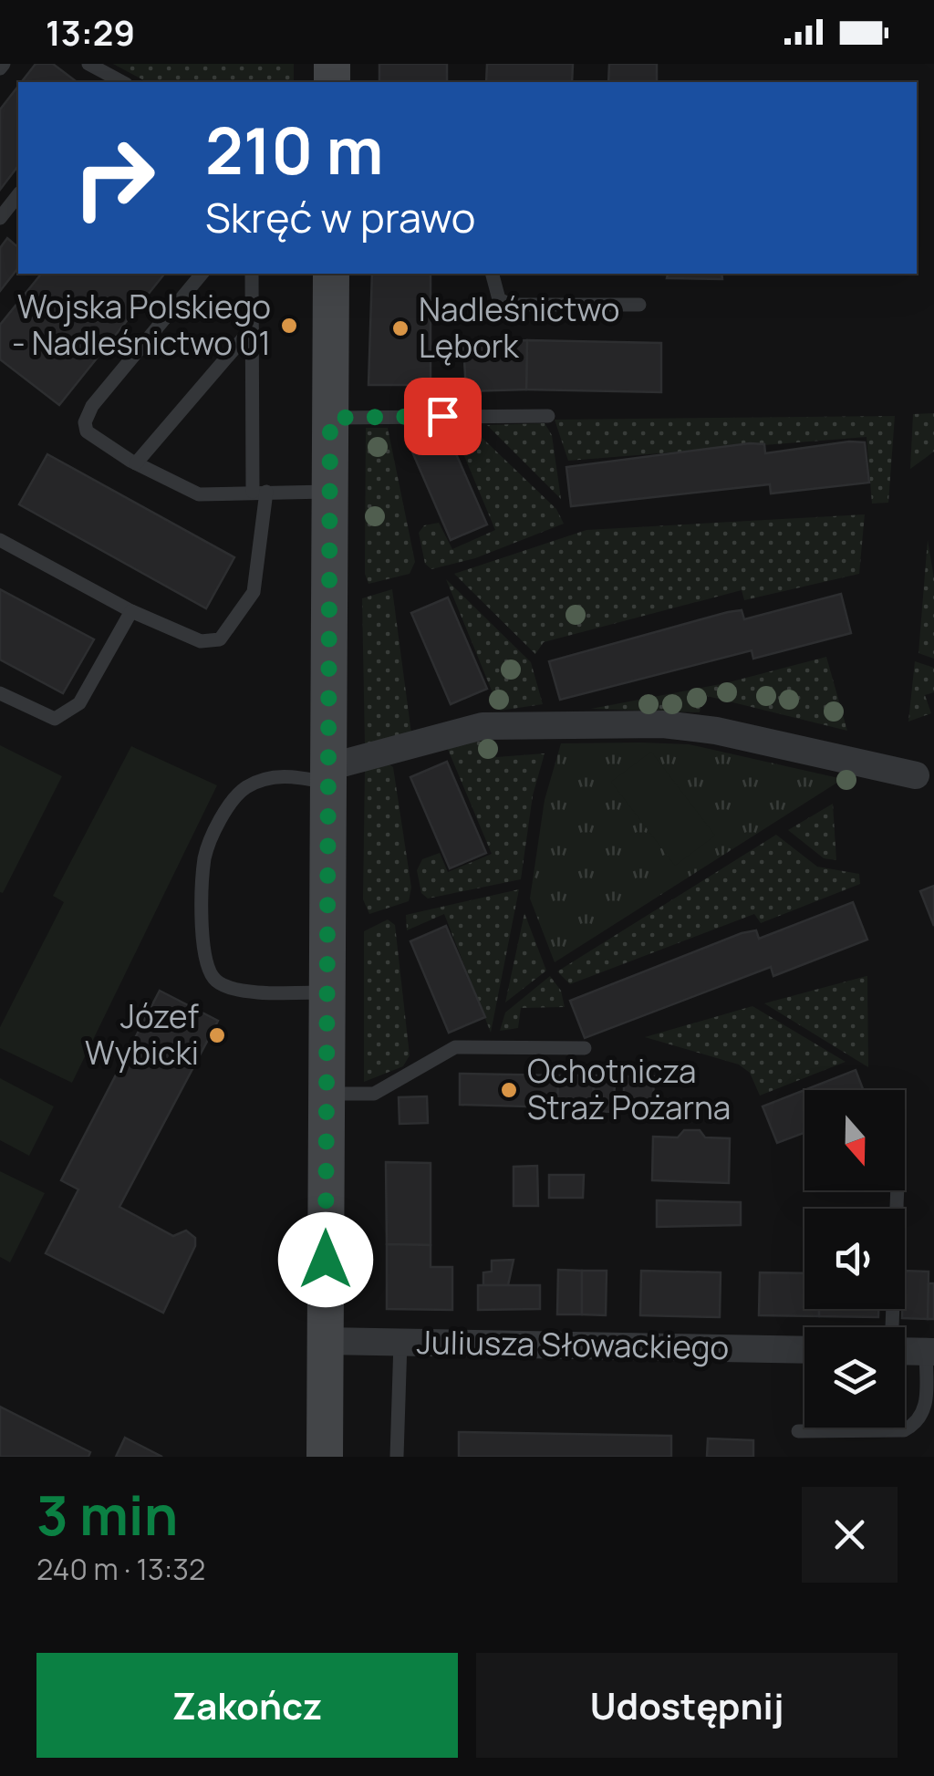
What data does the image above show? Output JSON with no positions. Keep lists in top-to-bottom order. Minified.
{"streets":{"street":["Juliusza Słowackiego"]},"places":["Wojska Polskiego - Nadleśnictwo 01","Nadleśnictwo Lębork","Józef Wybicki","Ochotnicza Straż Pożarna"],"north":"bottom","page":{"status":"13:29","turn":["210 m","Skręć w prawo"],"heading":["3 min","240 m · 13:32"],"buttons":["Zakończ","Udostępnij"]}}
